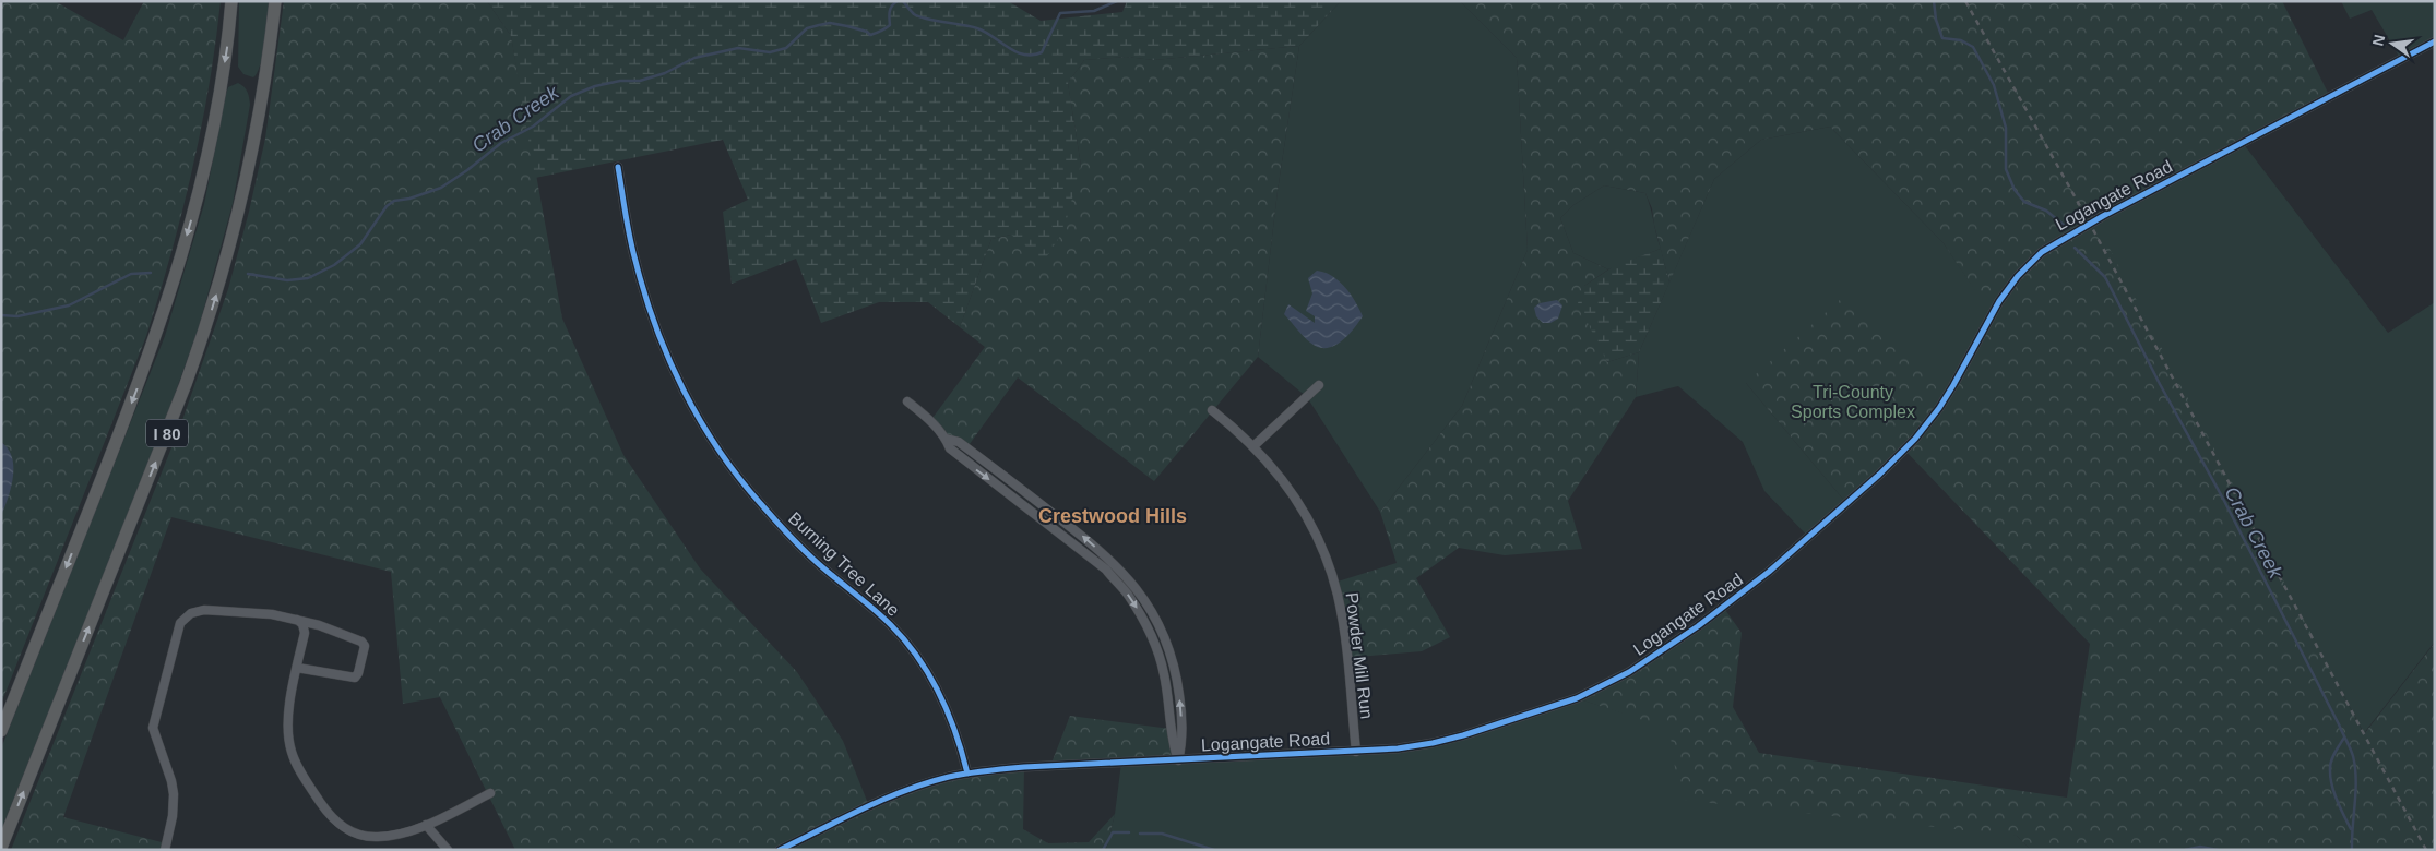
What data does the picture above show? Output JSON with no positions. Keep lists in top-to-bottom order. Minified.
{"streets":{"highway":["I 80"],"street":["Logangate Road","Burning Tree Lane","Powder Mill Run"]},"crossings":[["Logangate Road","Burning Tree Lane"],["Logangate Road","Powder Mill Run"]],"districts":["Crestwood Hills"],"water":["Crab Creek"],"parks":["Tri-County Sports Complex"],"north":"left"}
